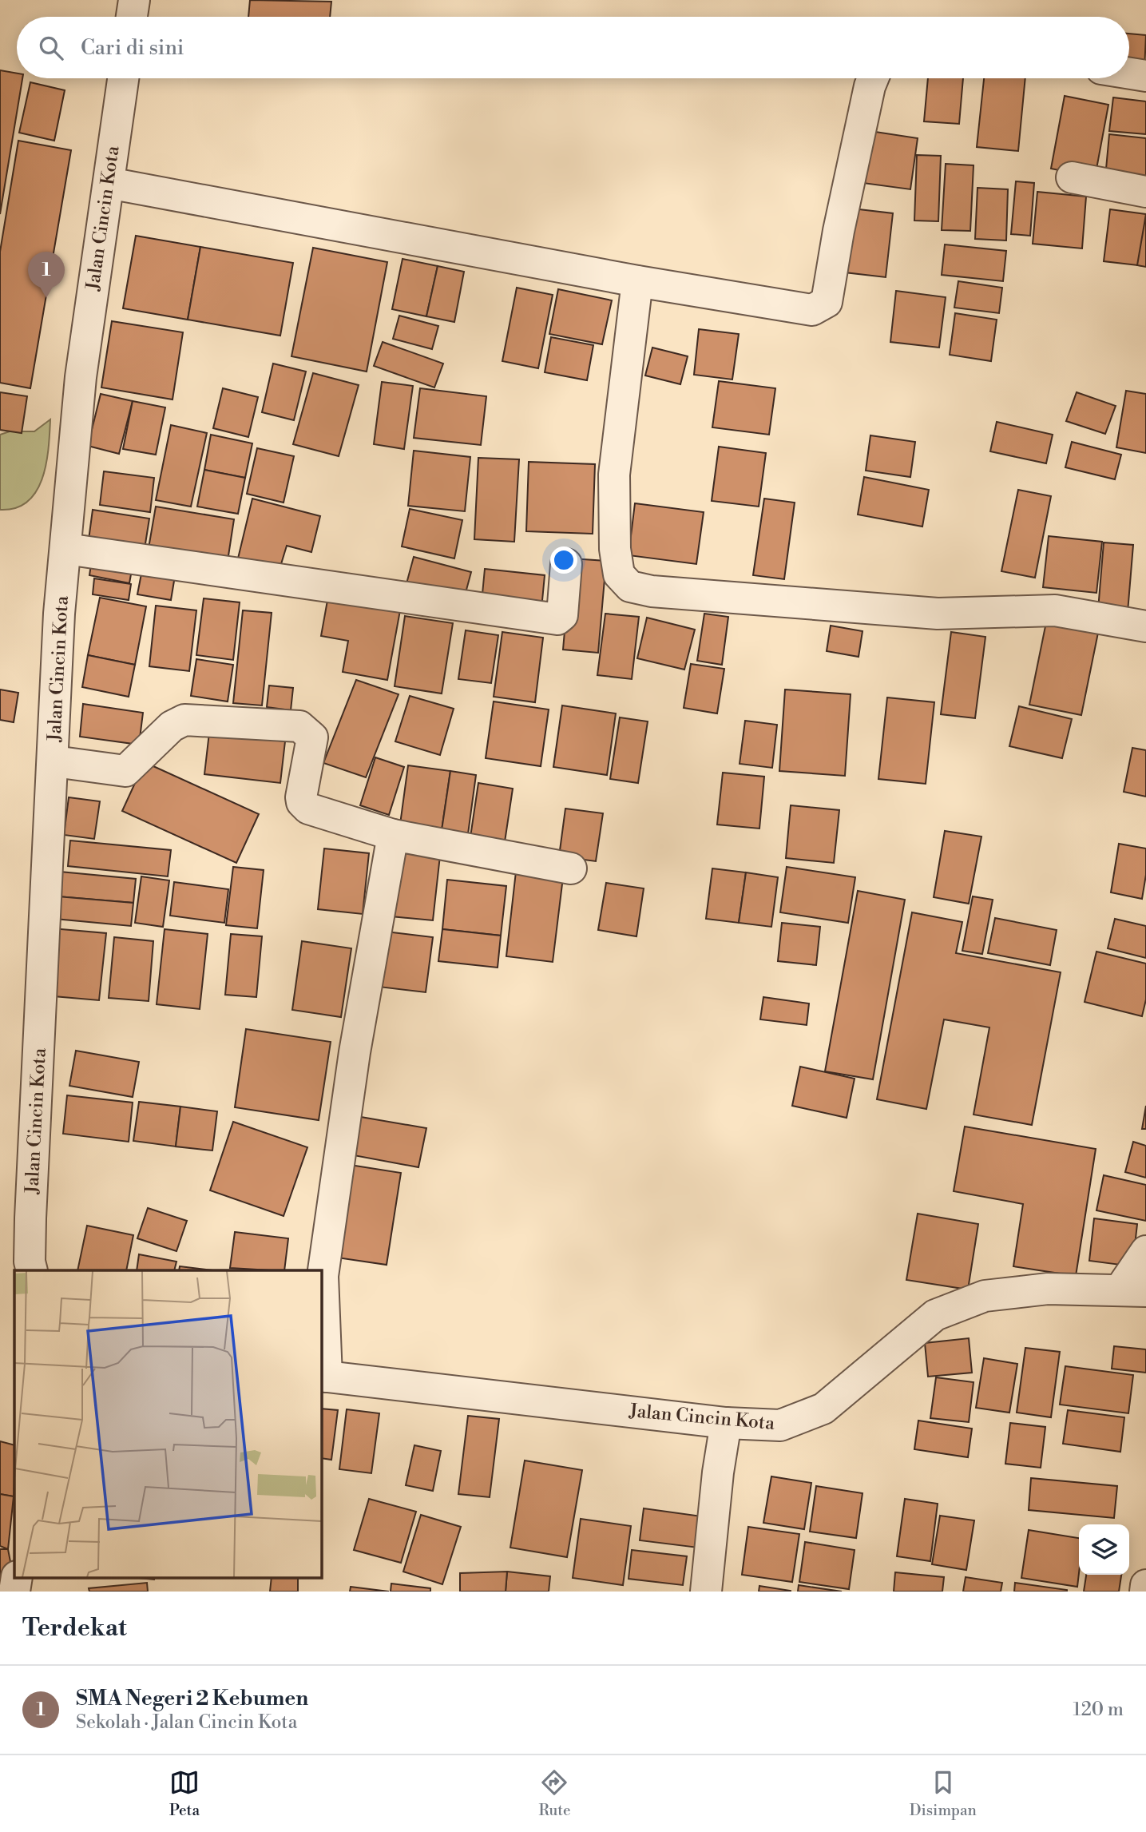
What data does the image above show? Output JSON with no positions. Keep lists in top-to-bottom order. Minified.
{"streets":{"street":["Jalan Cincin Kota"]},"page":{"search":"Cari di sini","pins":"1","heading":"Terdekat","list":[{"mark":"1","name":"SMA Negeri 2 Kebumen","note":"Sekolah · Jalan Cincin Kota","value":"120 m"}],"nav":["Peta","Rute","Disimpan"]}}
